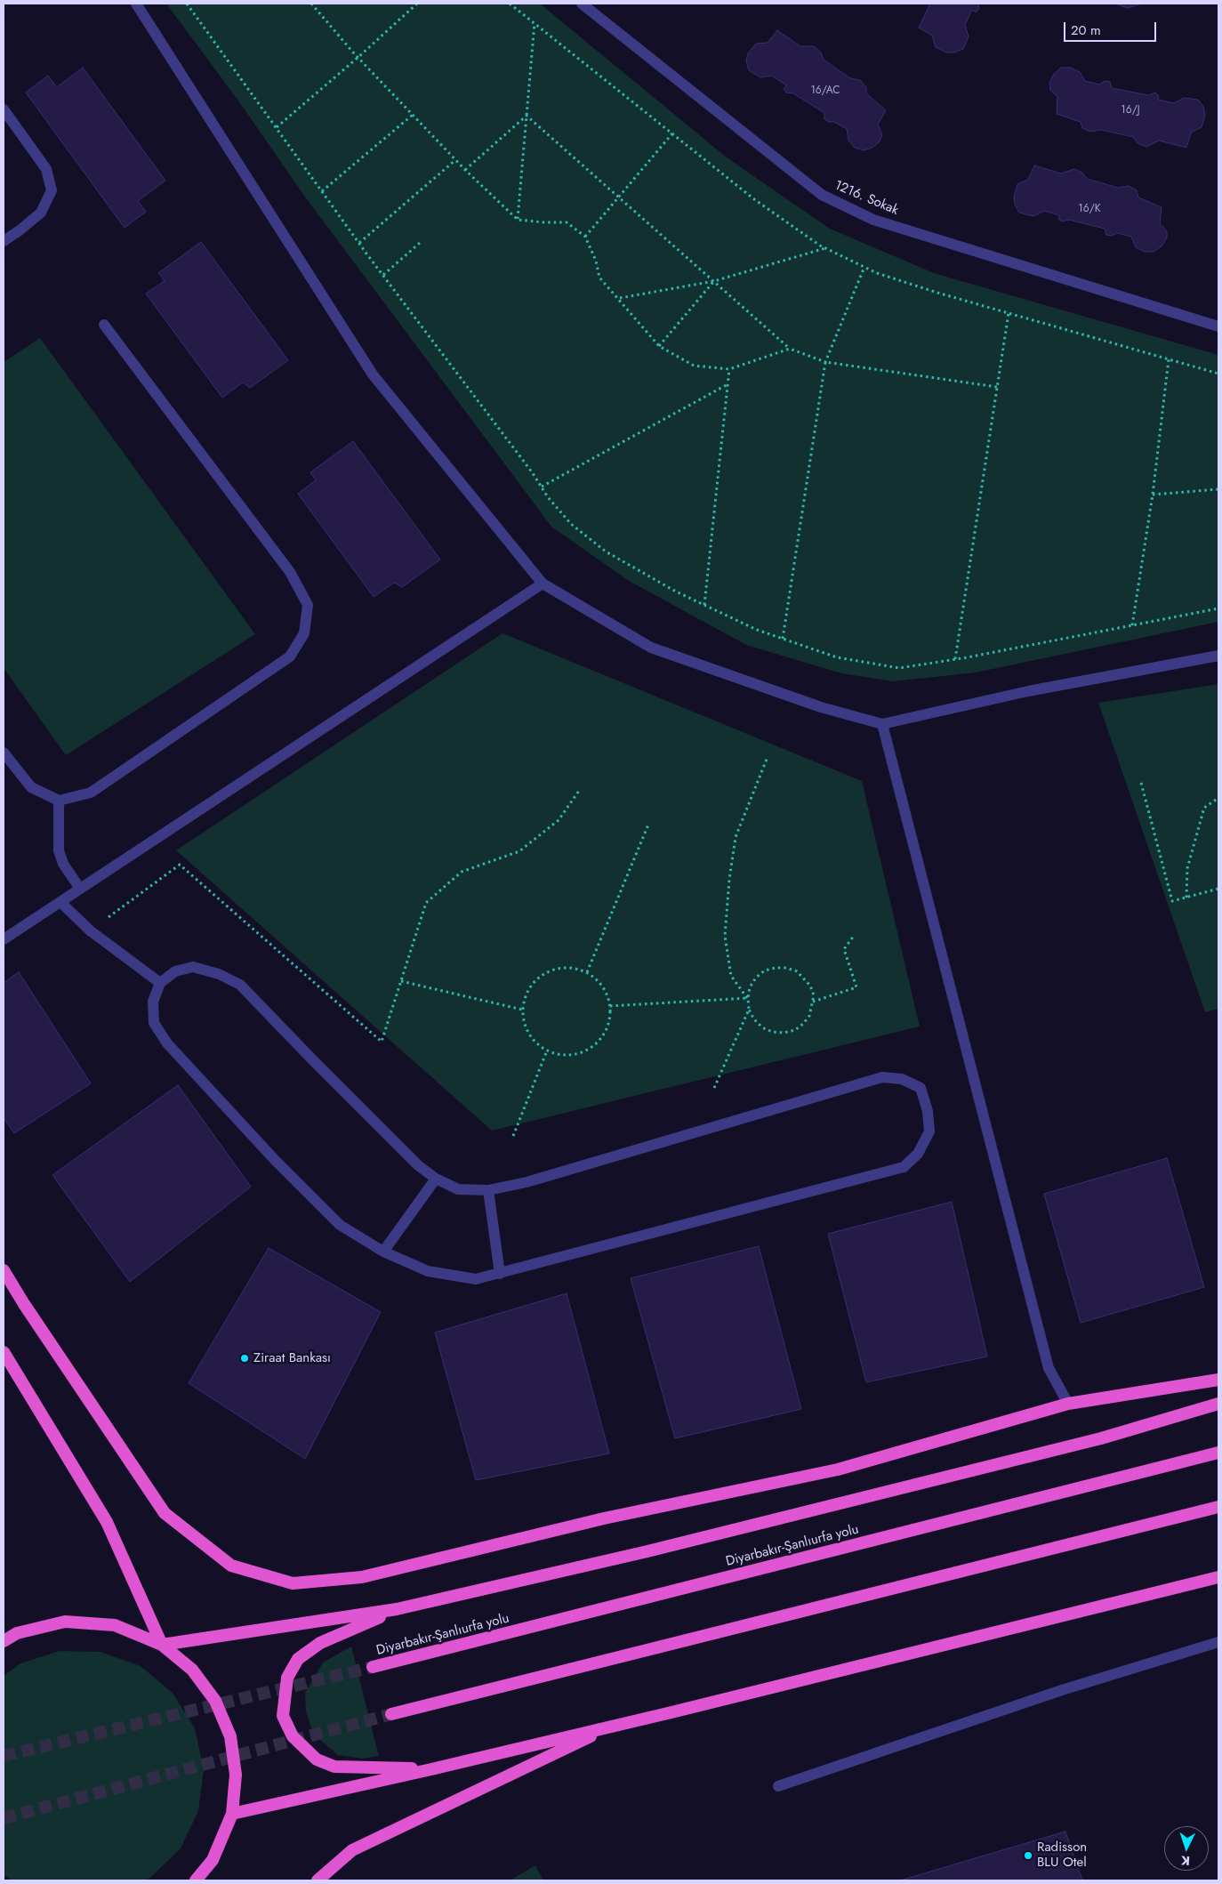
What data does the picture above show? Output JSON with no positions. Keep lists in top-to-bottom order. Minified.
{"streets":{"highway":["Diyarbakır-Şanlıurfa yolu"],"street":["1216. Sokak"]},"places":["Ziraat Bankası","Radisson BLU Otel"],"house_numbers":["16/AC","16/J","16/K"],"scale_bar":"20 m","north":"bottom"}
